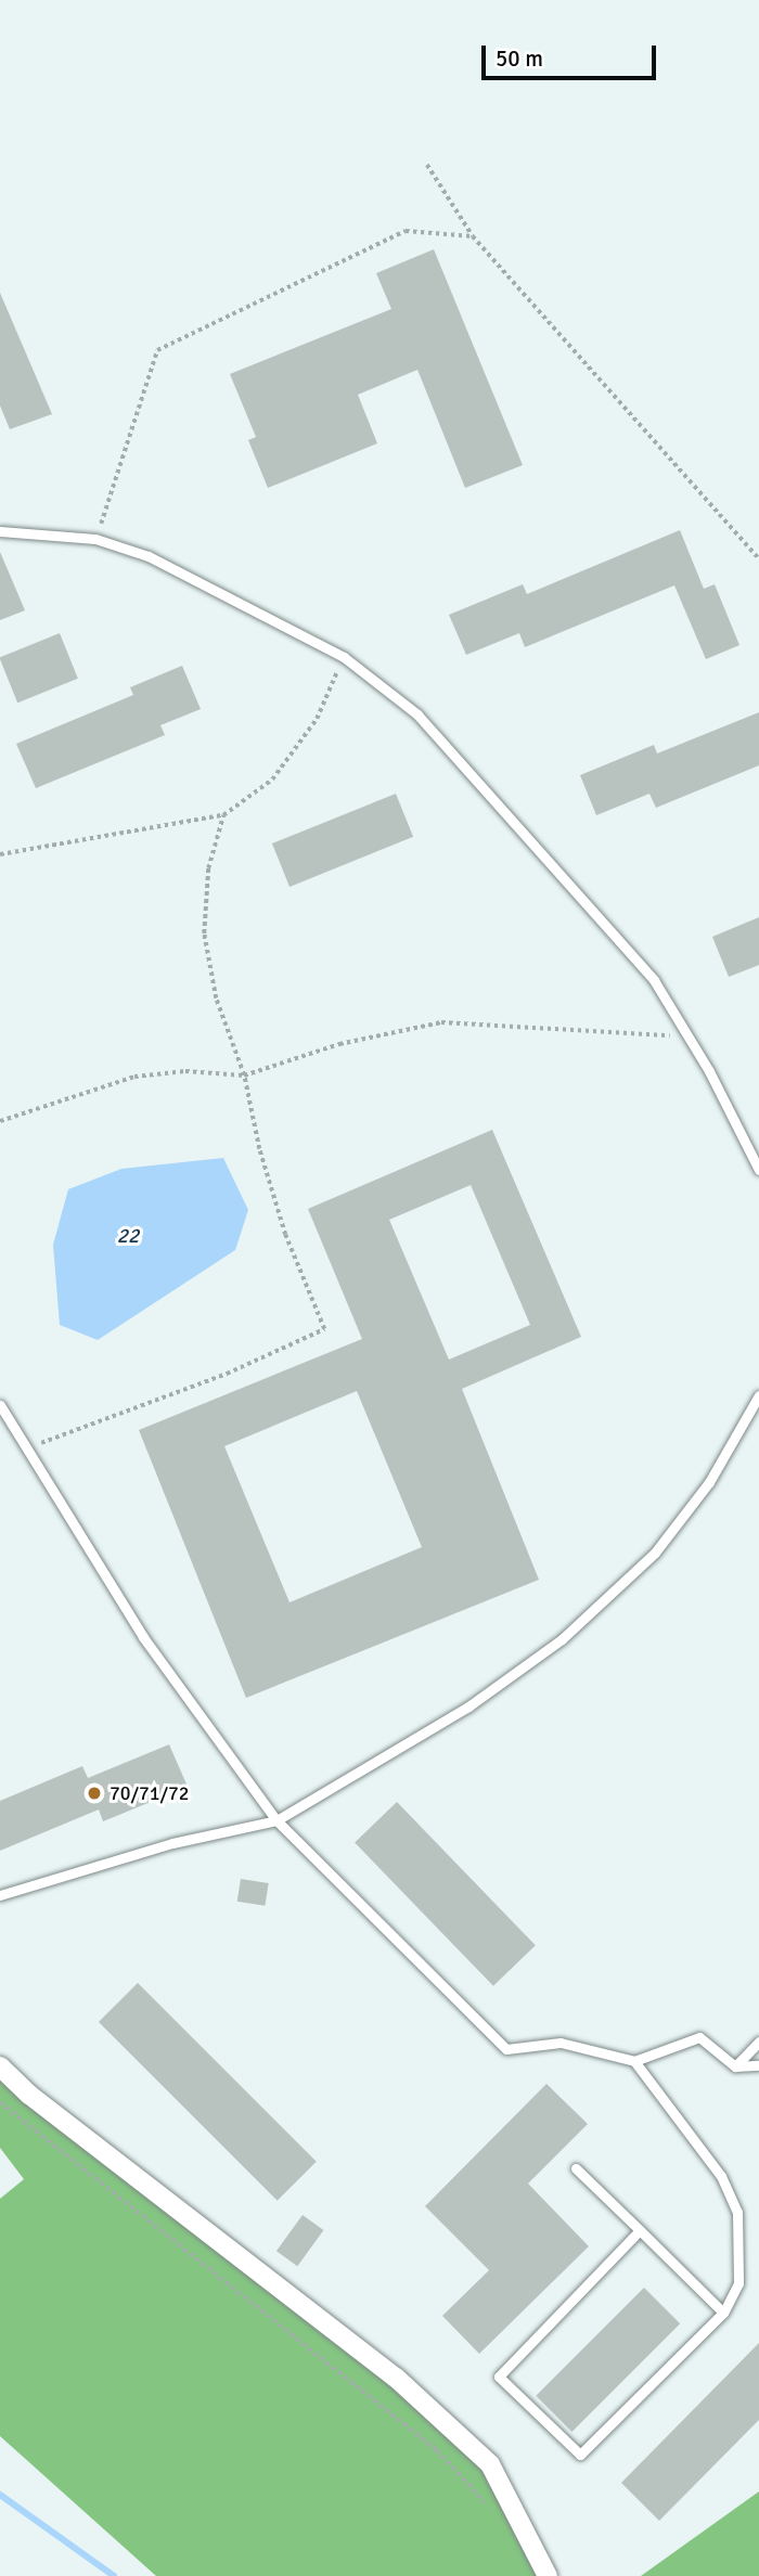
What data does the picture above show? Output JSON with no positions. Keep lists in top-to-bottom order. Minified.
{"water":["22"],"places":["70/71/72"],"scale_bar":"50 m"}
